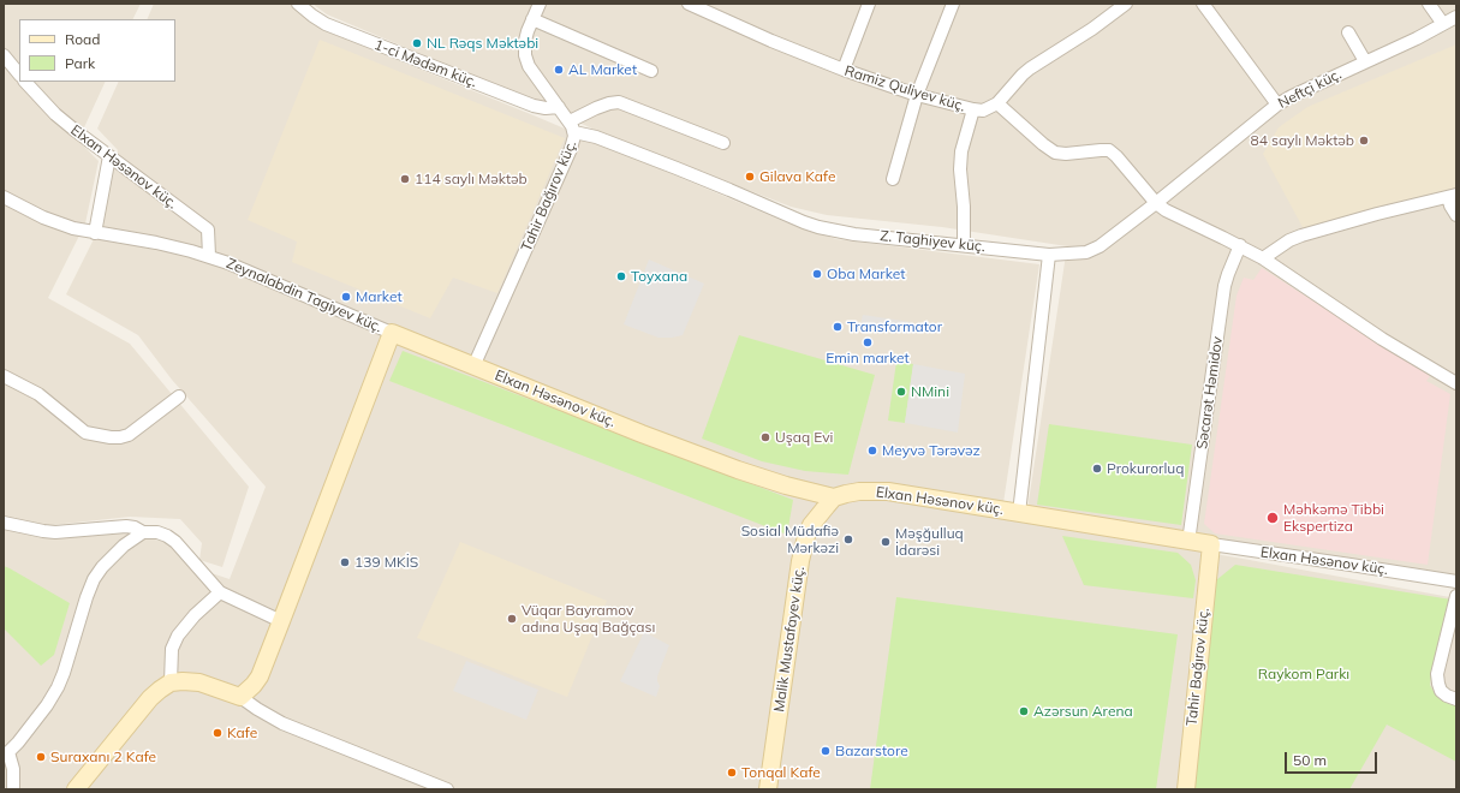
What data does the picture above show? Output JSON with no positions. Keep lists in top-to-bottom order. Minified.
{"streets":{"street":["1-ci Mədəm küç.","Ramiz Quliyev küç.","Neftçi küç.","Elxan Həsənov küç.","Tahir Bağırov küç.","Z. Taghiyev küç.","Zeynalabdin Tagiyev küç.","Səcarət Həmidov","Malik Mustafayev küç."]},"crossings":[["1-ci Mədəm küç.","Tahir Bağırov küç."],["Neftçi küç.","Z. Taghiyev küç."],["Elxan Həsənov küç.","Tahir Bağırov küç."],["Elxan Həsənov küç.","Zeynalabdin Tagiyev küç."],["Elxan Həsənov küç.","Səcarət Həmidov"],["Elxan Həsənov küç.","Malik Mustafayev küç."],["Tahir Bağırov küç.","Z. Taghiyev küç."]],"parks":["Raykom Parkı"],"places":["NL Rəqs Məktəbi","AL Market","84 saylı Məktəb","Gilava Kafe","114 saylı Məktəb","Oba Market","Toyxana","Market","Transformator","Emin market","NMini","Uşaq Evi","Meyvə Tərəvəz","Prokurorluq","Məhkəmə Tibbi Ekspertiza","Sosial Müdafiə Mərkəzi","Məşğulluq İdarəsi","139 MKİS","Vüqar Bayramov adına Uşaq Bağçası","Azərsun Arena","Kafe","Bazarstore","Suraxanı 2 Kafe","Tonqal Kafe"],"legend":["Road","Park"],"scale_bar":"50 m"}
